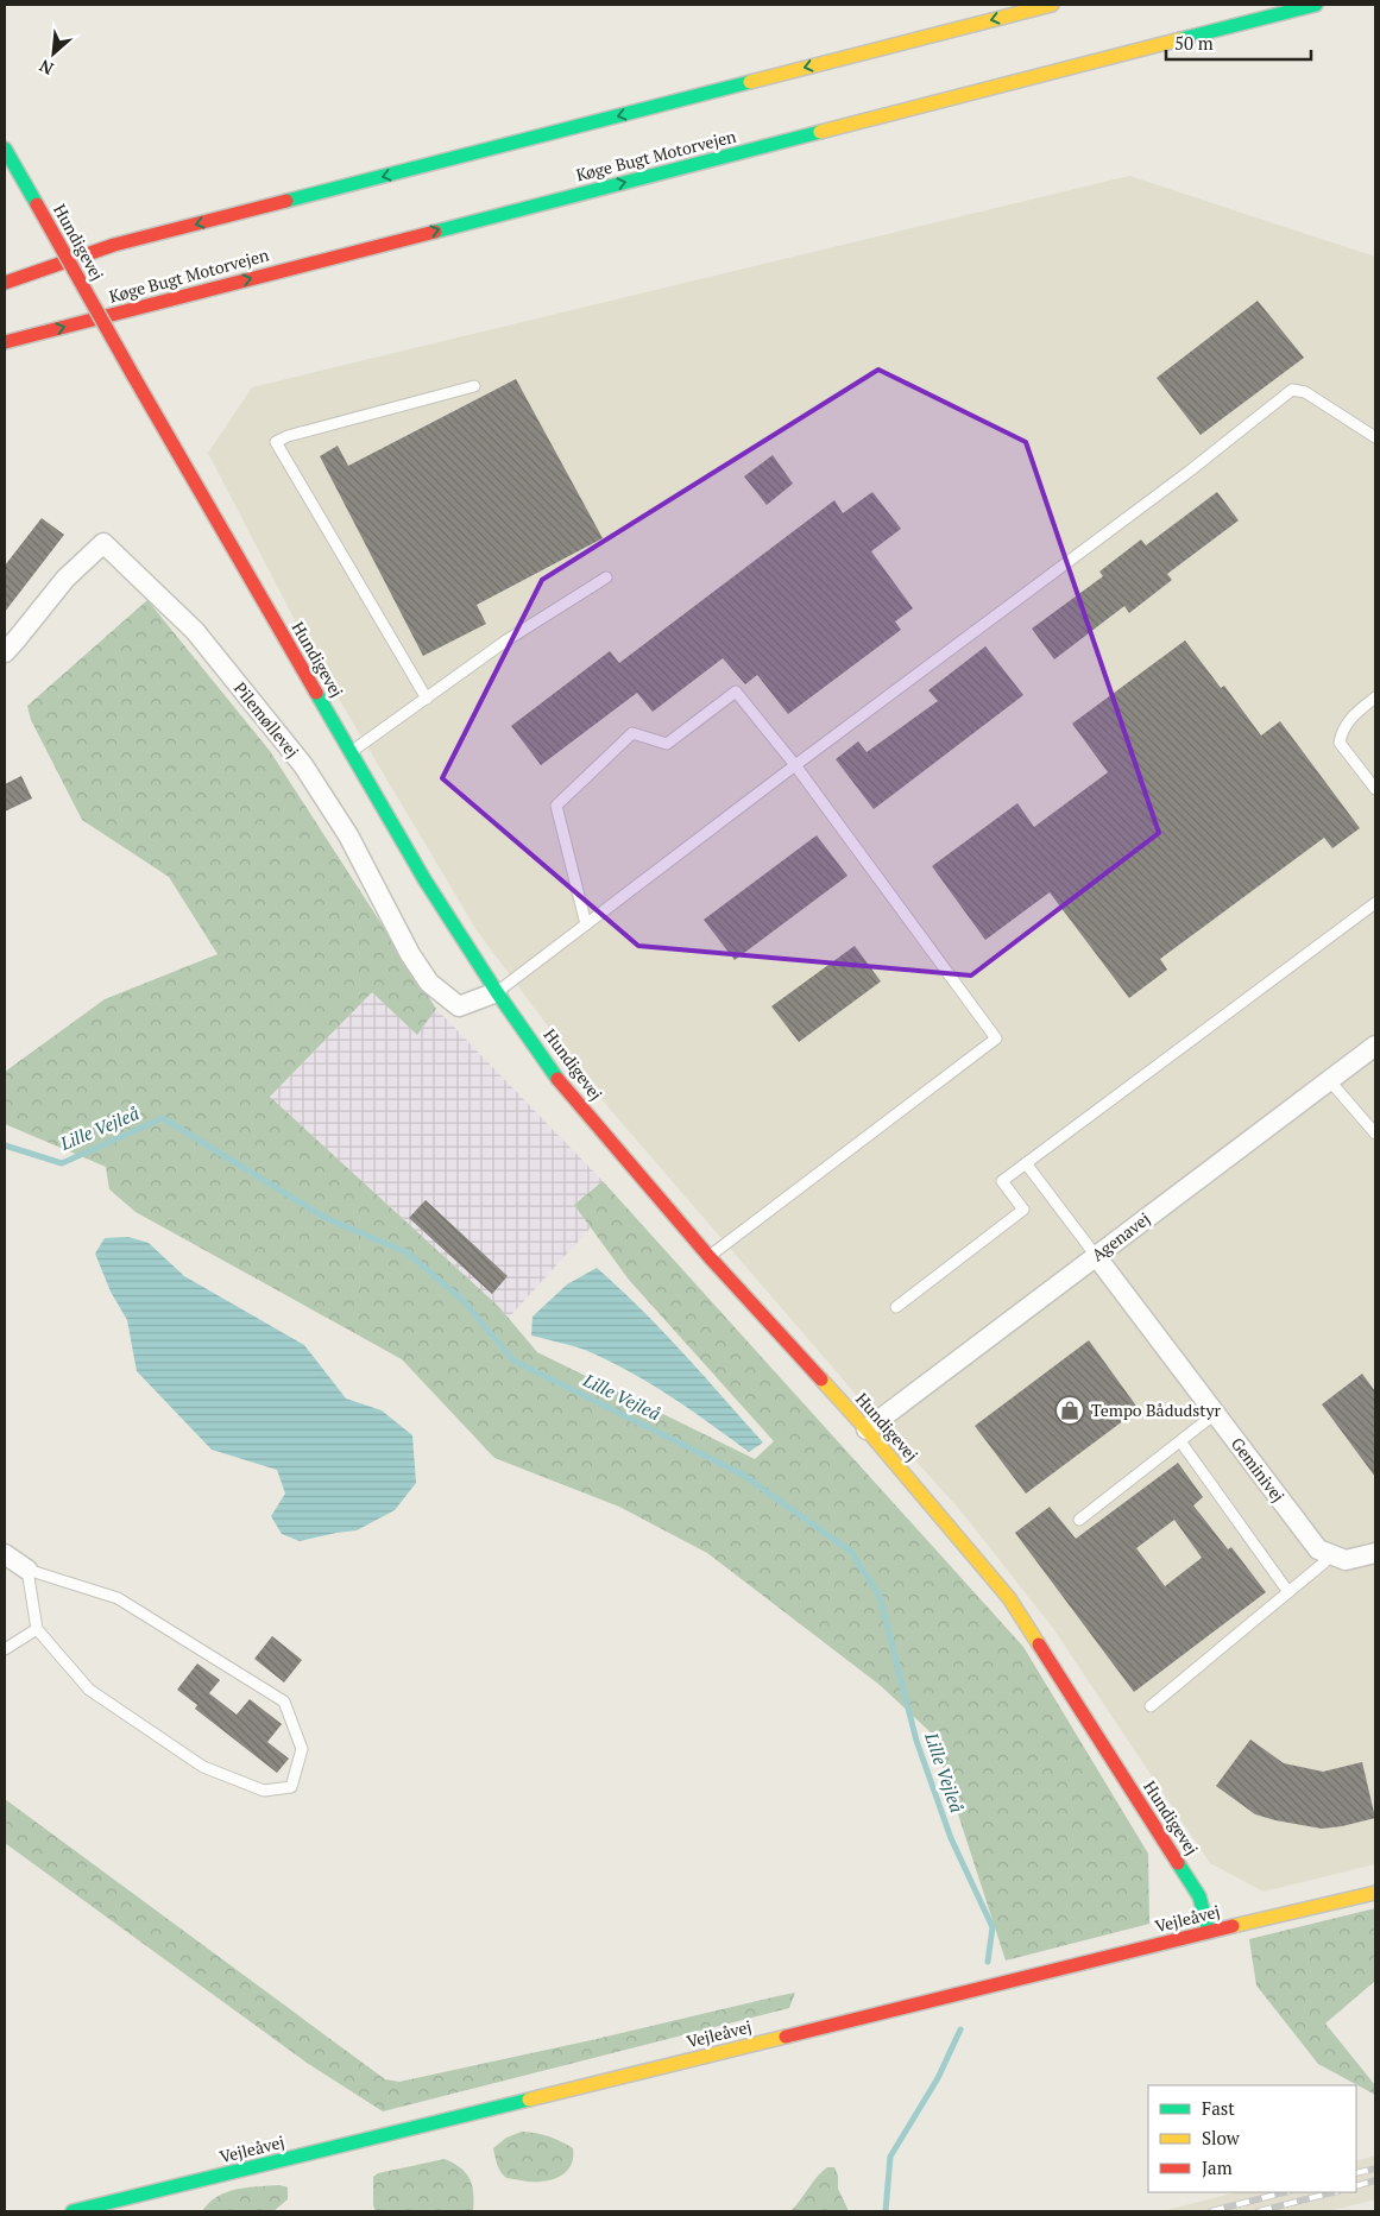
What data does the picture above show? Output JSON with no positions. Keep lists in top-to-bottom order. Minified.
{"streets":{"main road":["Køge Bugt Motorvejen","Hundigevej","Vejleåvej"],"street":["Pilemøllevej","Agenavej","Geminivej"]},"crossings":[["Hundigevej","Pilemøllevej"],["Hundigevej","Agenavej"],["Hundigevej","Vejleåvej"],["Agenavej","Geminivej"]],"water":["Lille Vejleå"],"places":{"shop":["Tempo Bådudstyr"]},"legend":["Fast","Slow","Jam"],"scale_bar":"50 m","north":"bottom left"}
